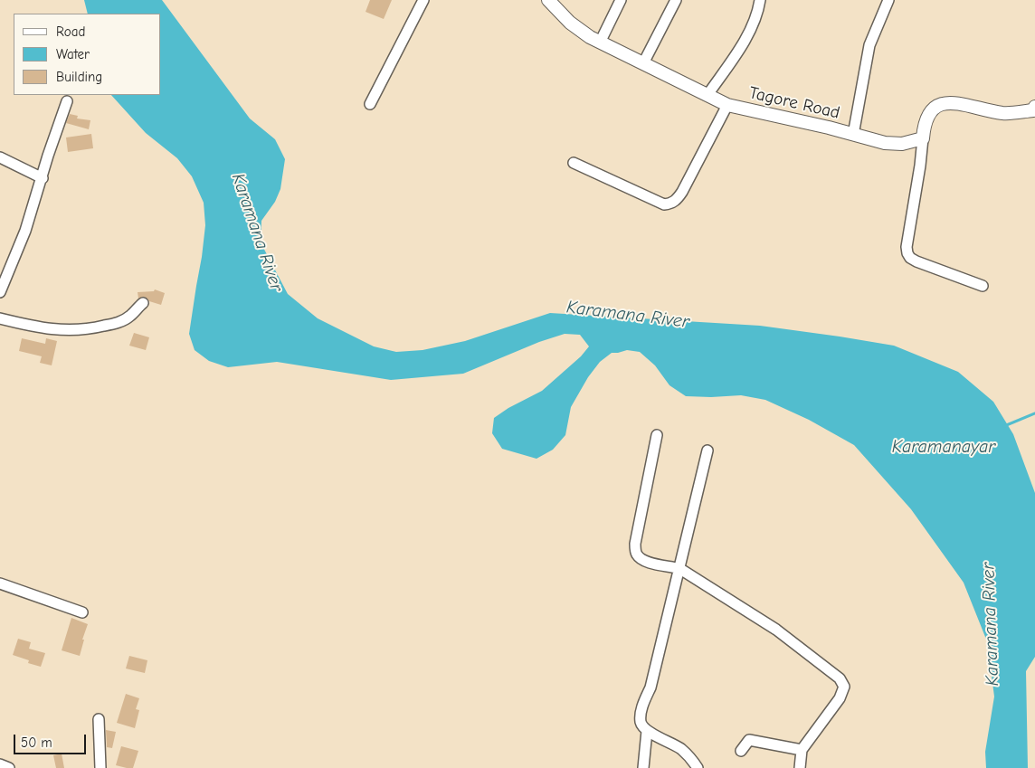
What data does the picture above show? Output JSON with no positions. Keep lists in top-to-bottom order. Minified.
{"streets":{"street":["Tagore Road"]},"water":["Karamana River","Karamanayar"],"legend":["Road","Water","Building"],"scale_bar":"50 m"}
